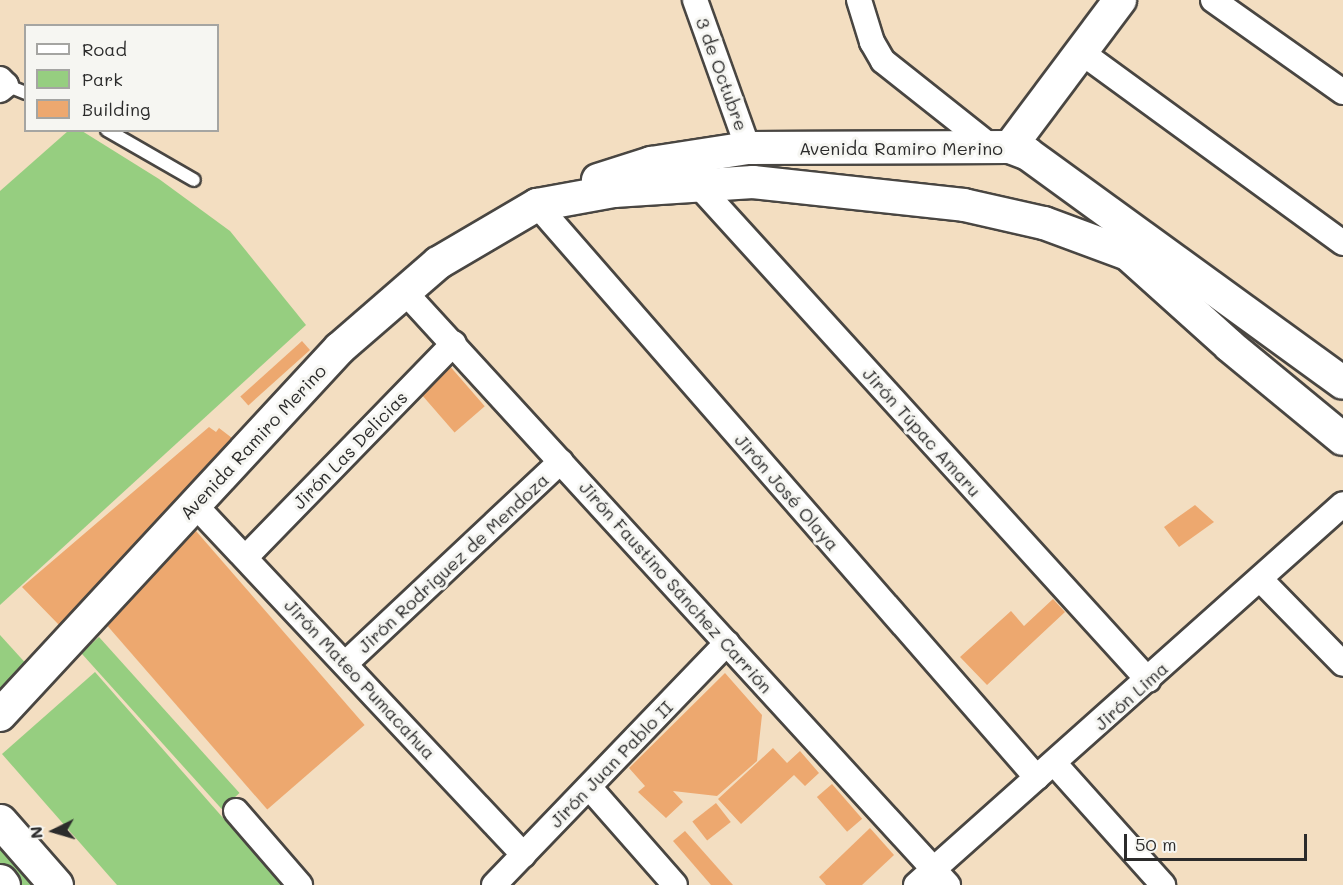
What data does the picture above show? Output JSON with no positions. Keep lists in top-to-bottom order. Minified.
{"streets":{"street":["3 de Octubre","Avenida Ramiro Merino","Jirón Túpac Amaru","Jirón Las Delicias","Jirón José Olaya","Jirón Rodriguez de Mendoza","Jirón Faustino Sánchez Carrión","Jirón Mateo Pumacahua","Jirón Lima","Jirón Juan Pablo II"]},"crossings":[["3 de Octubre","Avenida Ramiro Merino"],["Avenida Ramiro Merino","Jirón Túpac Amaru"],["Avenida Ramiro Merino","Jirón José Olaya"],["Avenida Ramiro Merino","Jirón Faustino Sánchez Carrión"],["Avenida Ramiro Merino","Jirón Mateo Pumacahua"],["Jirón Túpac Amaru","Jirón Lima"],["Jirón Las Delicias","Jirón Faustino Sánchez Carrión"],["Jirón Las Delicias","Jirón Mateo Pumacahua"],["Jirón José Olaya","Jirón Lima"],["Jirón Rodriguez de Mendoza","Jirón Faustino Sánchez Carrión"],["Jirón Rodriguez de Mendoza","Jirón Mateo Pumacahua"],["Jirón Faustino Sánchez Carrión","Jirón Lima"],["Jirón Faustino Sánchez Carrión","Jirón Juan Pablo II"],["Jirón Mateo Pumacahua","Jirón Juan Pablo II"]],"legend":["Road","Park","Building"],"scale_bar":"50 m","north":"left"}
